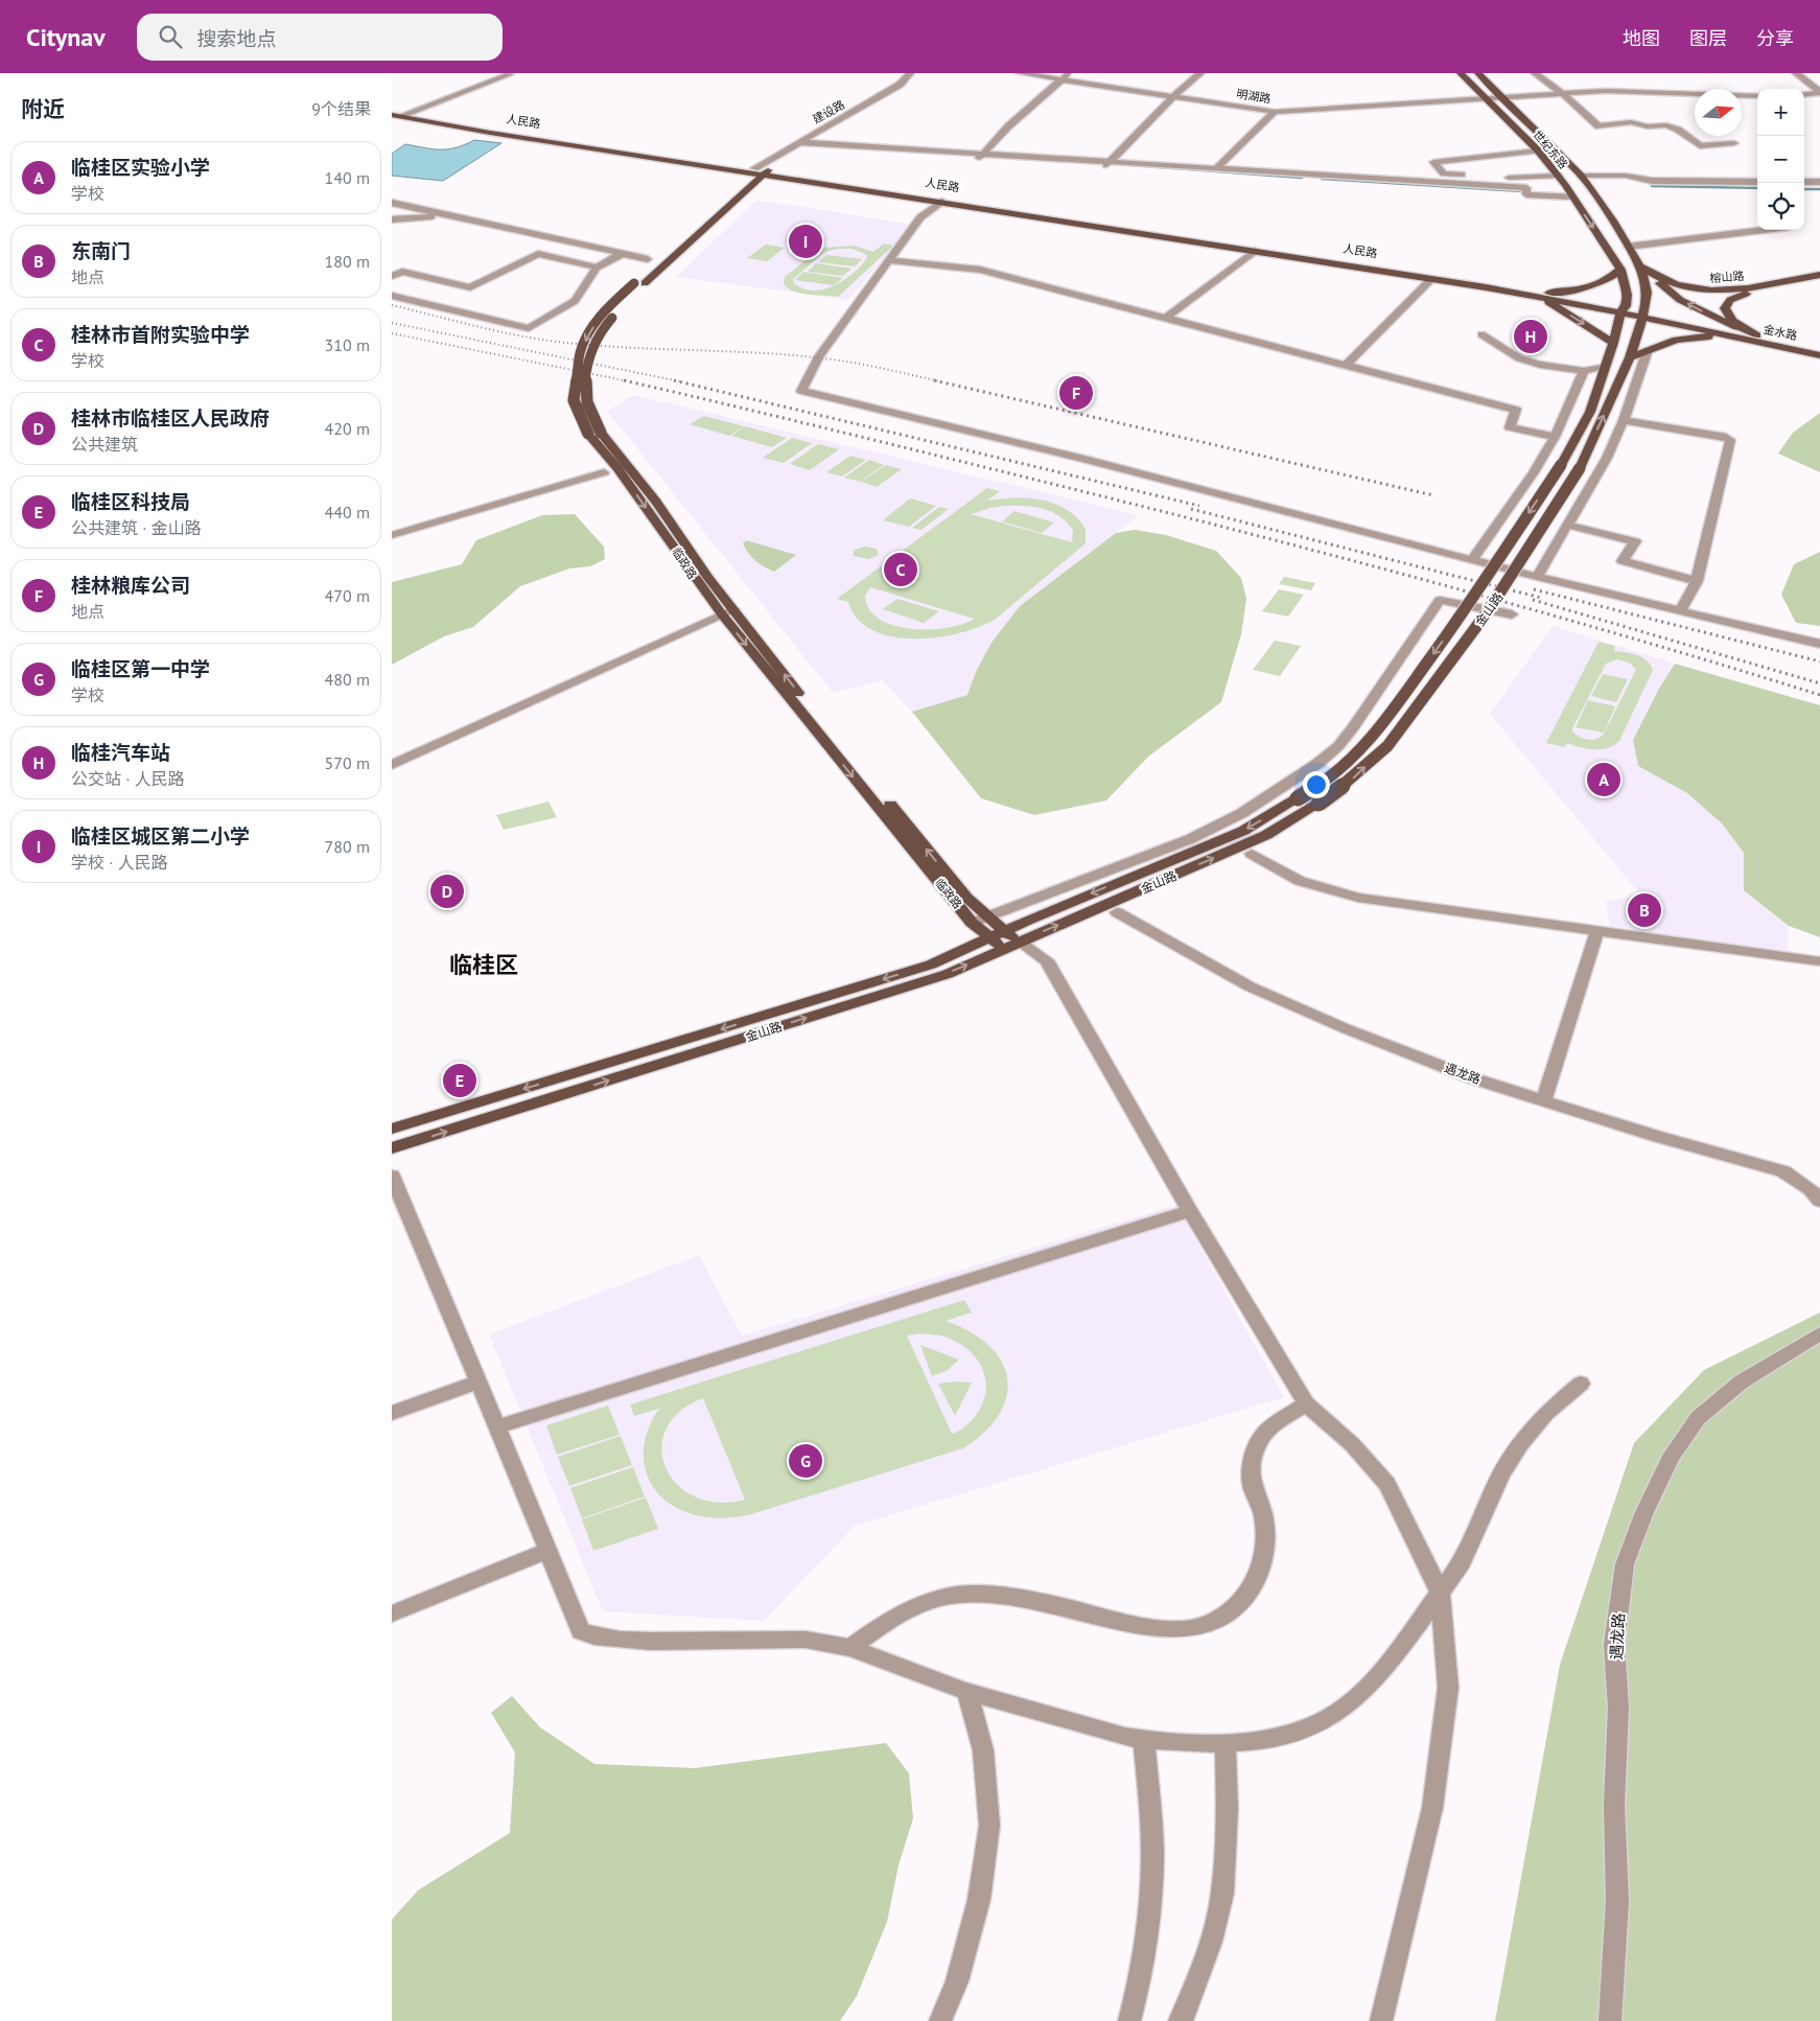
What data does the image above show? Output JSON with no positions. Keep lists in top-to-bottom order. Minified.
{"streets":{"main road":["人民路","世纪东路","榕山路","金水路","临政路","金山路"],"street":["明湖路","建设路","遇龙路"]},"crossings":[["明湖路","世纪东路"],["建设路","人民路"],["建设路","临政路"],["人民路","临政路"],["世纪东路","榕山路"],["世纪东路","金山路"],["榕山路","金水路"],["榕山路","金山路"],["临政路","金山路"]],"districts":["临桂区"],"north":"right","page":{"header":"Citynav","search":"搜索地点","nav":["地图","图层","分享"],"heading":["附近","9个结果"],"map_buttons":["+","−"],"list":[{"mark":"A","name":"临桂区实验小学","note":"学校","value":"140 m"},{"mark":"B","name":"东南门","note":"地点","value":"180 m"},{"mark":"C","name":"桂林市首附实验中学","note":"学校","value":"310 m"},{"mark":"D","name":"桂林市临桂区人民政府","note":"公共建筑","value":"420 m"},{"mark":"E","name":"临桂区科技局","note":"公共建筑 · 金山路","value":"440 m"},{"mark":"F","name":"桂林粮库公司","note":"地点","value":"470 m"},{"mark":"G","name":"临桂区第一中学","note":"学校","value":"480 m"},{"mark":"H","name":"临桂汽车站","note":"公交站 · 人民路","value":"570 m"},{"mark":"I","name":"临桂区城区第二小学","note":"学校 · 人民路","value":"780 m"}],"pins":["I","H","F","C","A","D","B","E","G"]}}
